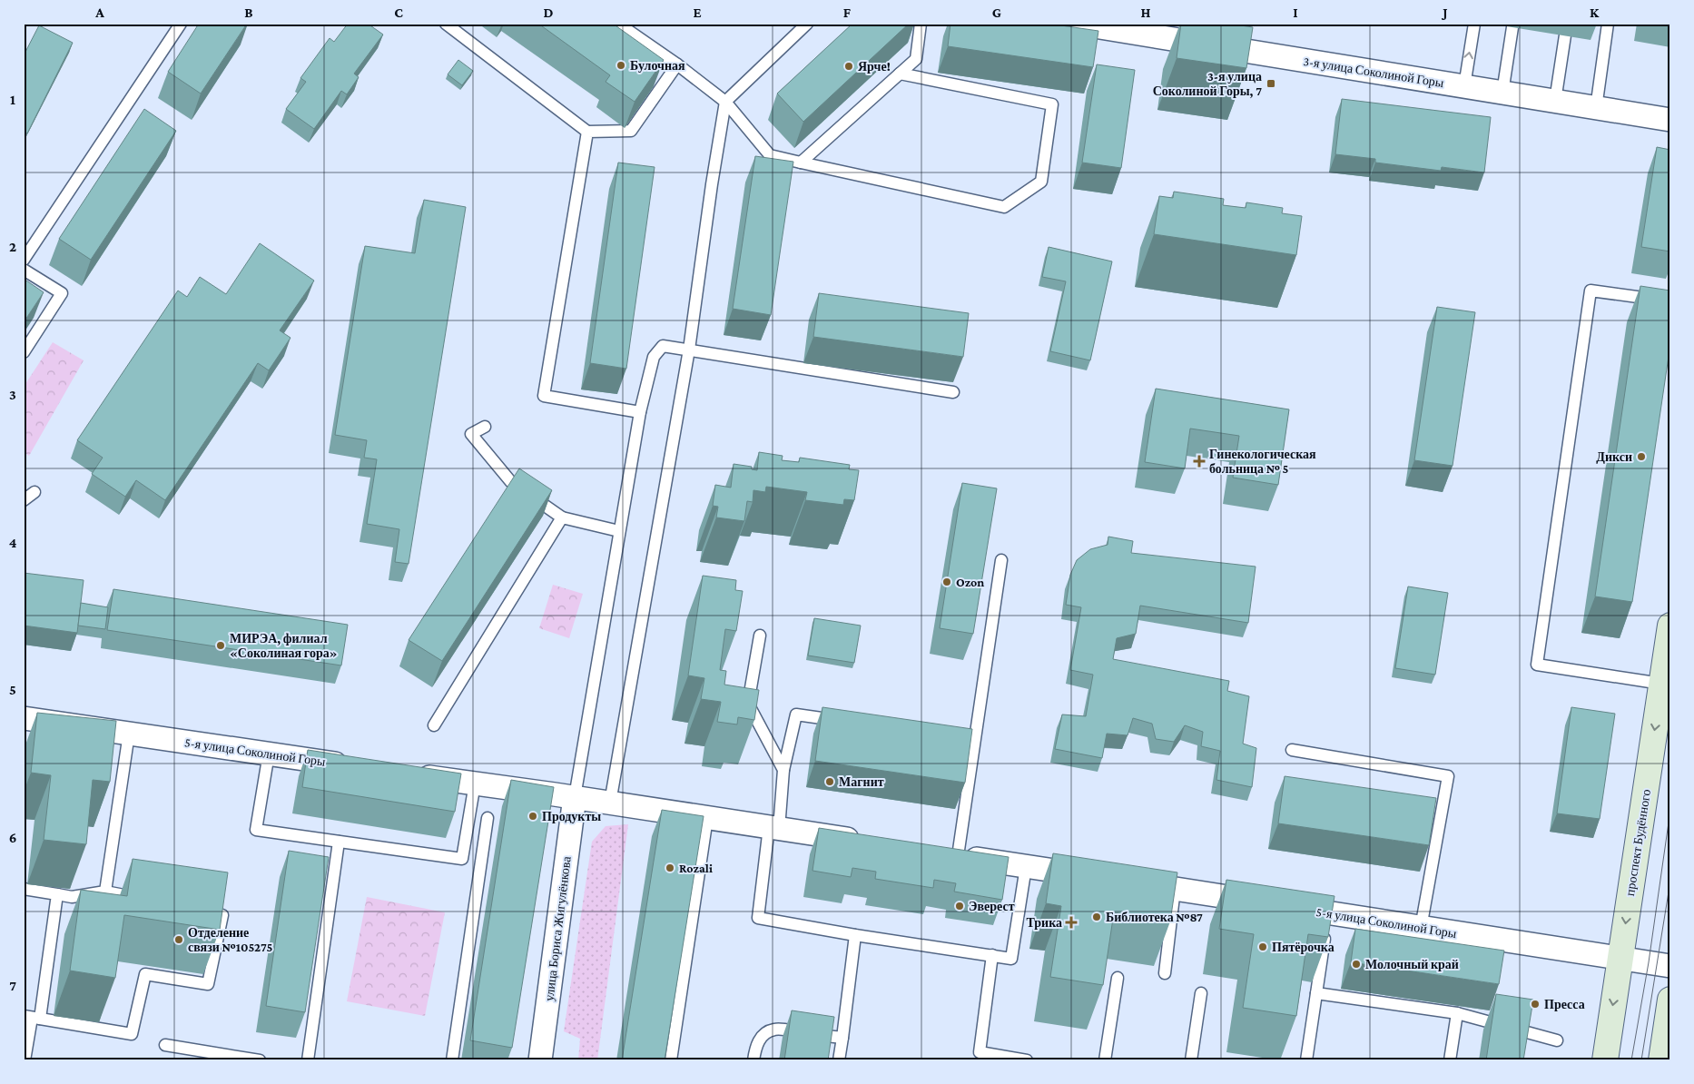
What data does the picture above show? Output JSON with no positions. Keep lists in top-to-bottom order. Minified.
{"streets":{"main road":["проспект Будённого"],"street":["3-я улица Соколиной Горы","5-я улица Соколиной Горы","улица Бориса Жигулёнкова"]},"crossings":[["5-я улица Соколиной Горы","проспект Будённого"]],"one_way":["проспект Будённого"],"places":{"other":["Булочная","Ярче!","Дикси","Ozon","МИРЭА, филиал «Соколиная гора»","Магнит","Продукты","Rozali","Эверест","Библиотека №87","Отделение связи №105275","Пятёрочка","Молочный край","Пресса"],"transit":["3-я улица Соколиной Горы, 7"],"health":["Гинекологическая больница № 5","Трика"]},"grid":{"columns":["A","B","C","D","E","F","G","H","I","J","K"],"rows":["1","2","3","4","5","6","7"]}}
